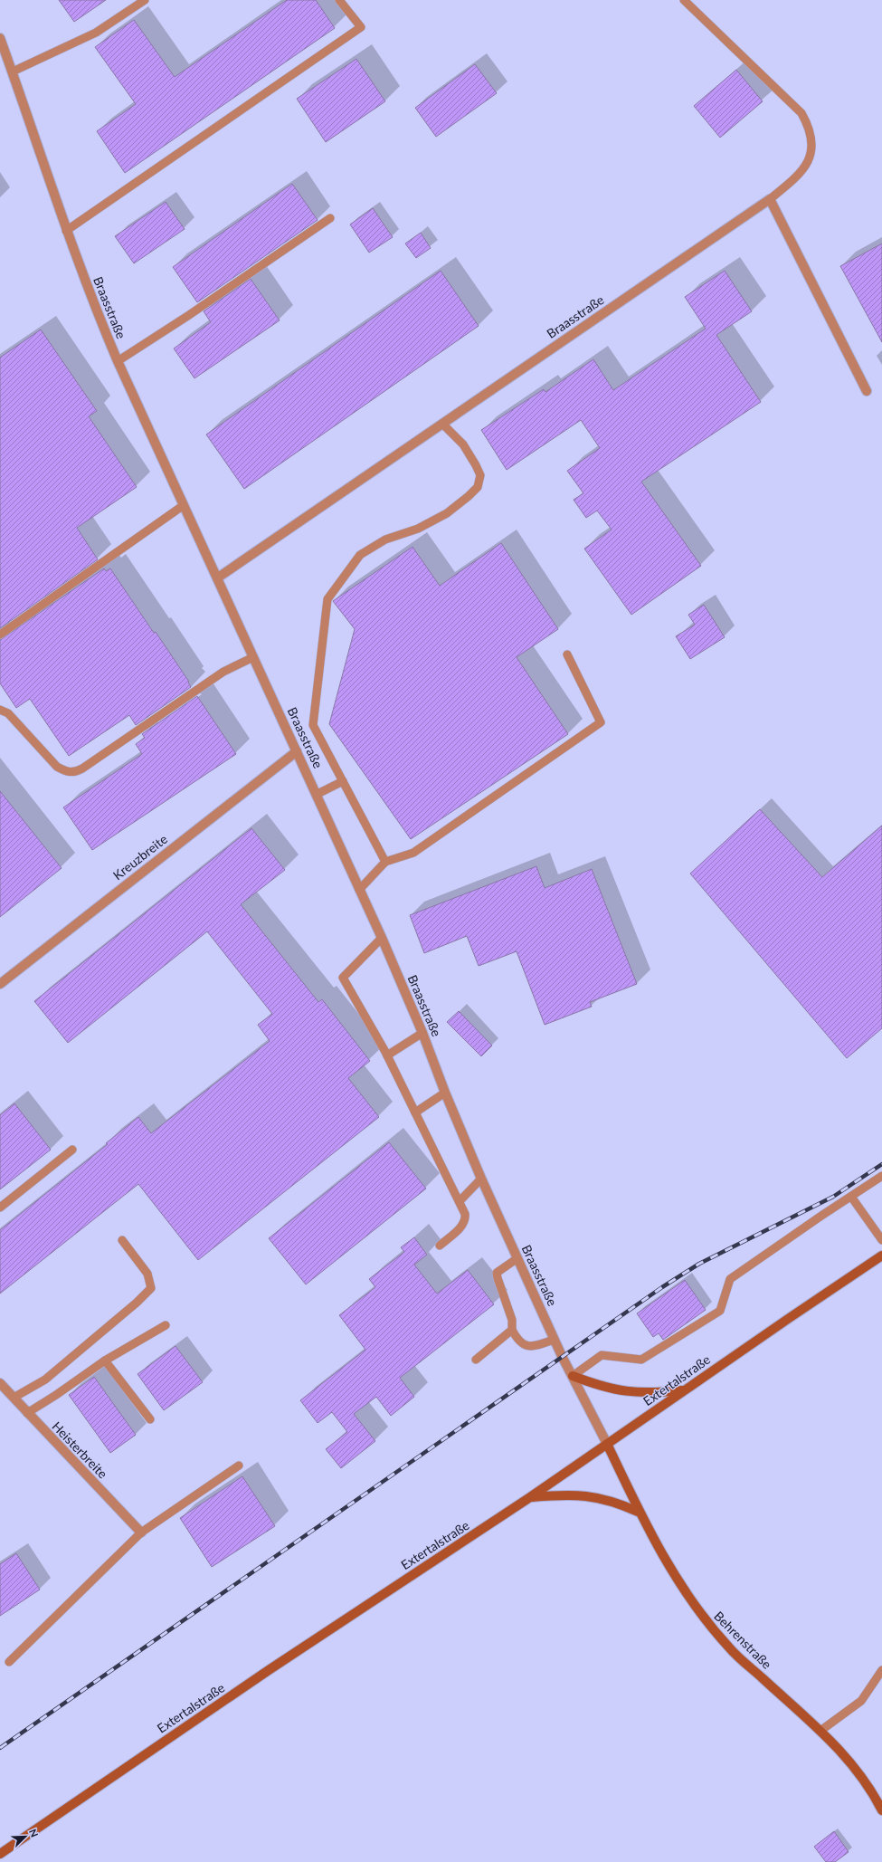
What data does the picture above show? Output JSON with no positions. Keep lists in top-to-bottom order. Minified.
{"streets":{"main road":["Extertalstraße","Behrenstraße"],"street":["Braasstraße","Kreuzbreite","Heisterbreite"]},"crossings":[["Braasstraße","Kreuzbreite"],["Braasstraße","Extertalstraße"],["Braasstraße","Behrenstraße"],["Extertalstraße","Behrenstraße"]],"north":"top right"}
